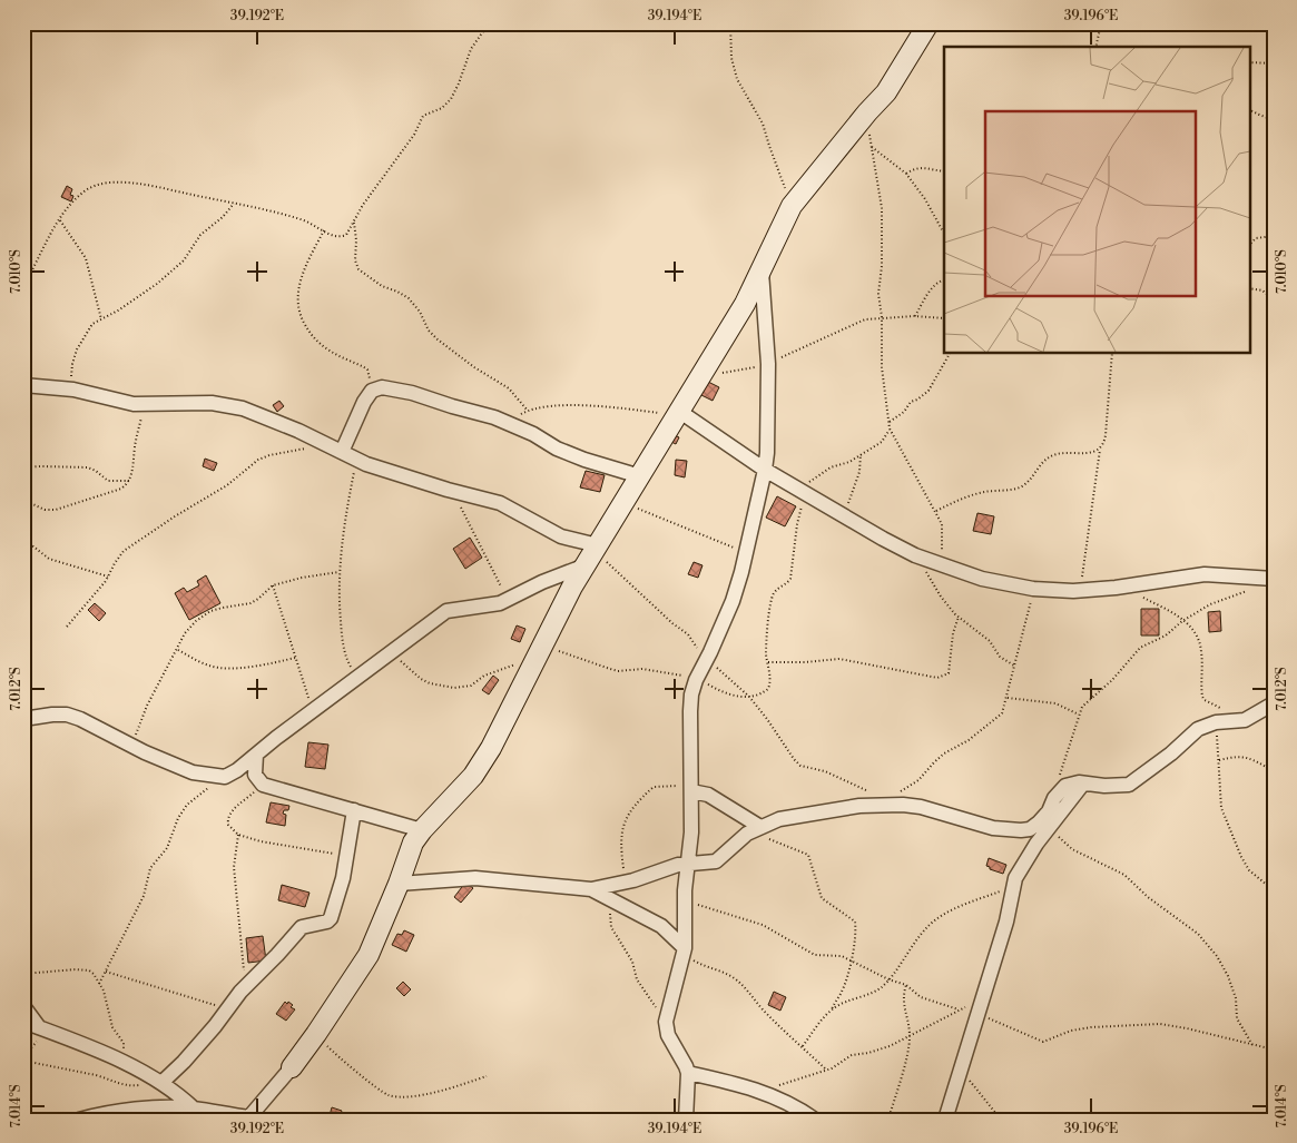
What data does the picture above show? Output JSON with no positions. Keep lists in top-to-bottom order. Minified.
{"coordinates":["39.192°E","39.194°E","39.196°E","7.010°S","7.012°S","7.014°S"]}
